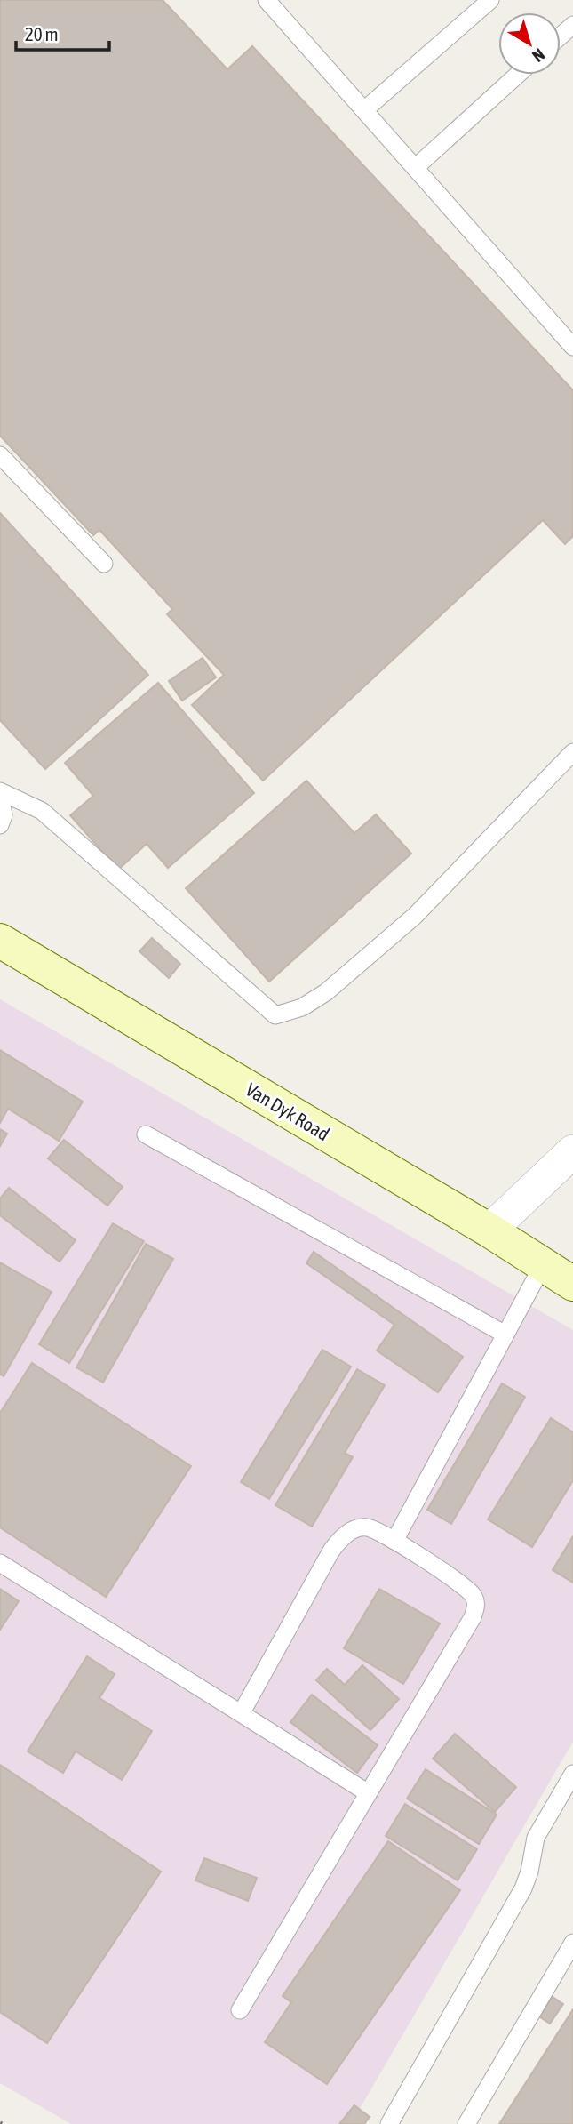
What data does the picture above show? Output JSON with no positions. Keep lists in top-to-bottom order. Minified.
{"streets":{"main road":["Van Dyk Road"]},"scale_bar":"20 m","north":"bottom right"}
